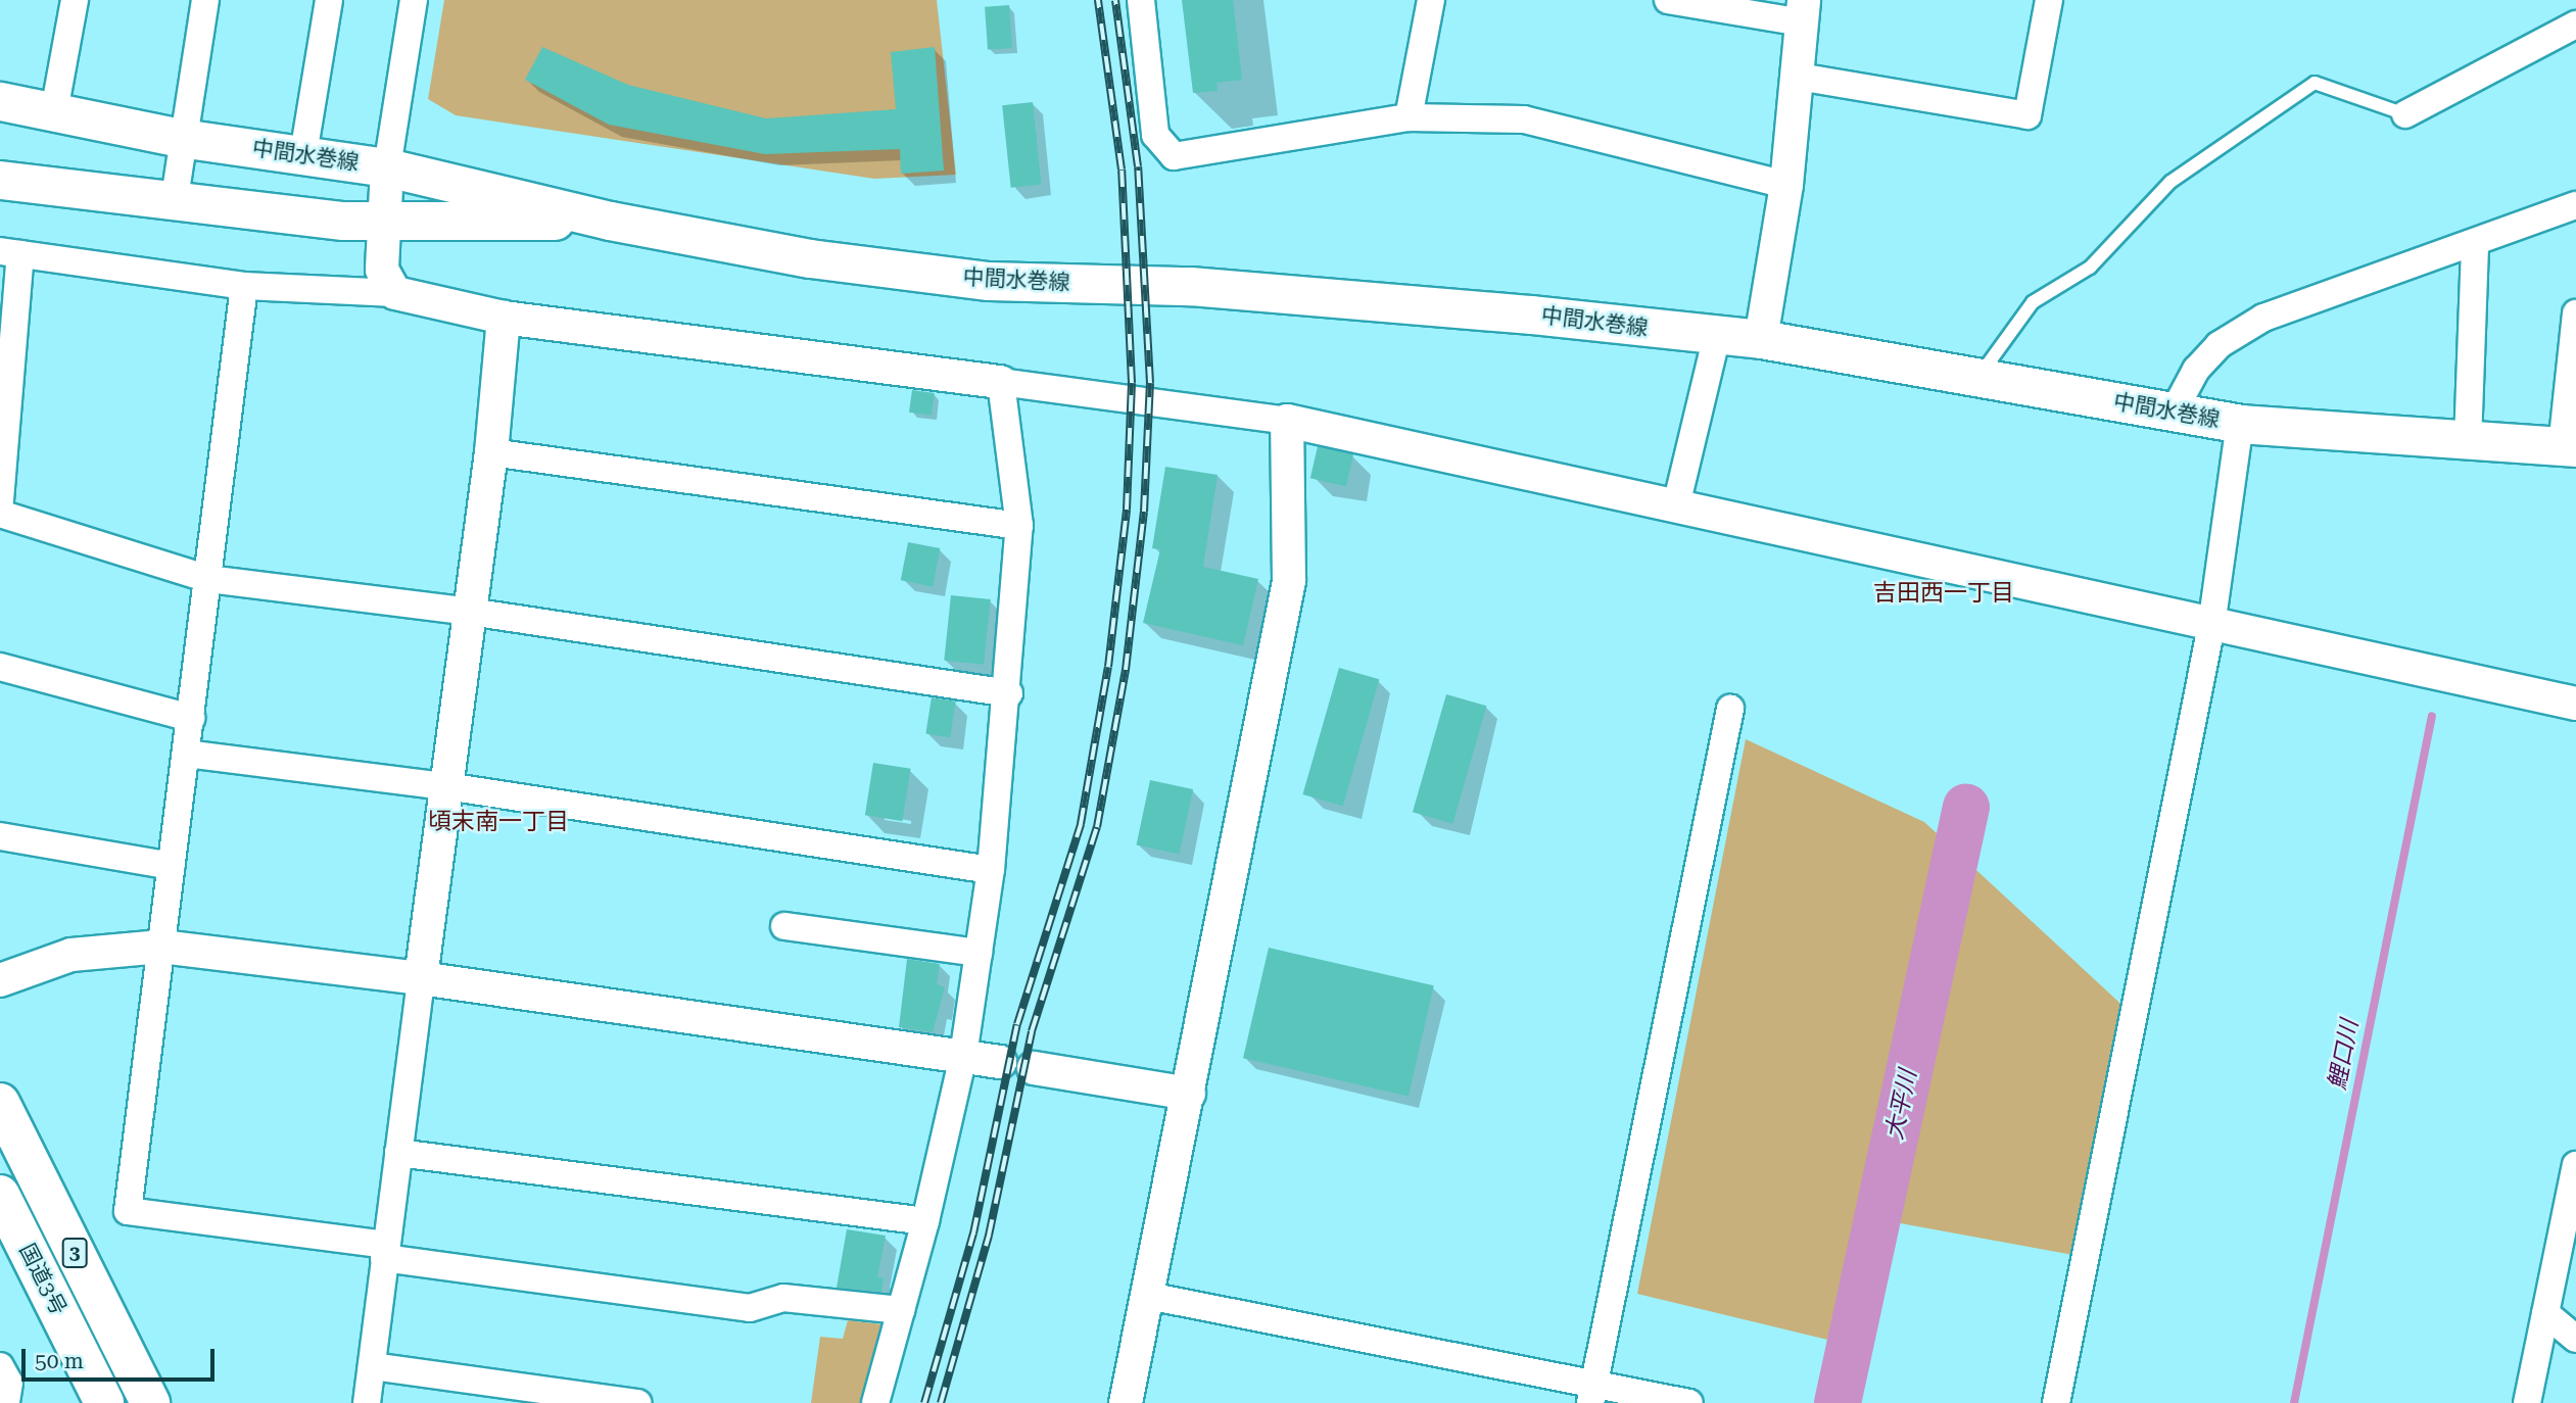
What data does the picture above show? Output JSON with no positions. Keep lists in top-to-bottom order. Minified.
{"streets":{"highway":["3","国道3号"],"main road":["中間水巻線"]},"districts":["吉田西一丁目","頃末南一丁目"],"water":["鯉口川","大平川"],"scale_bar":"50 m"}
